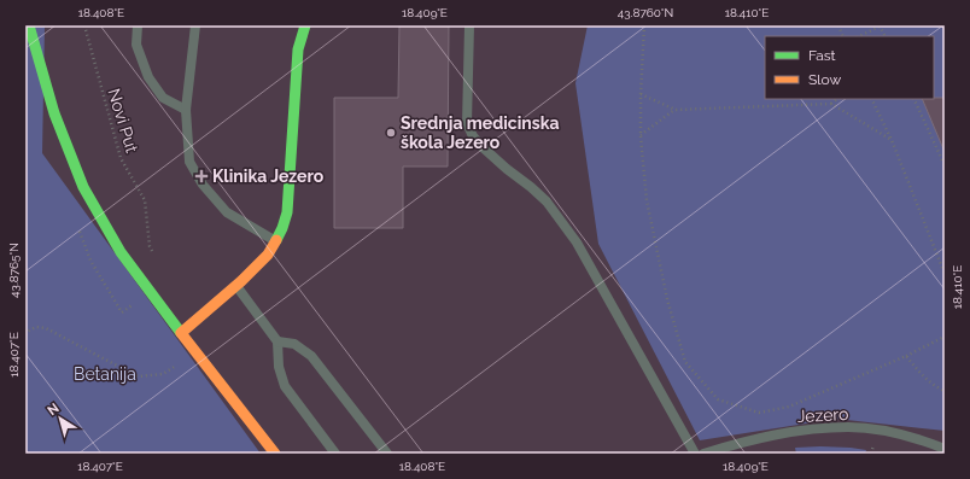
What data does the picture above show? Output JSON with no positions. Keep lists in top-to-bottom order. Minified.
{"streets":{"lane":["Jezero"],"path":["Novi Put"]},"parks":["Betanija"],"places":{"other":["Srednja medicinska škola Jezero"],"health":["Klinika Jezero"]},"legend":["Fast","Slow"],"north":"top left","coordinates":["18.408°E","18.409°E","43.8760°N","18.410°E","43.8765°N","18.407°E"]}
